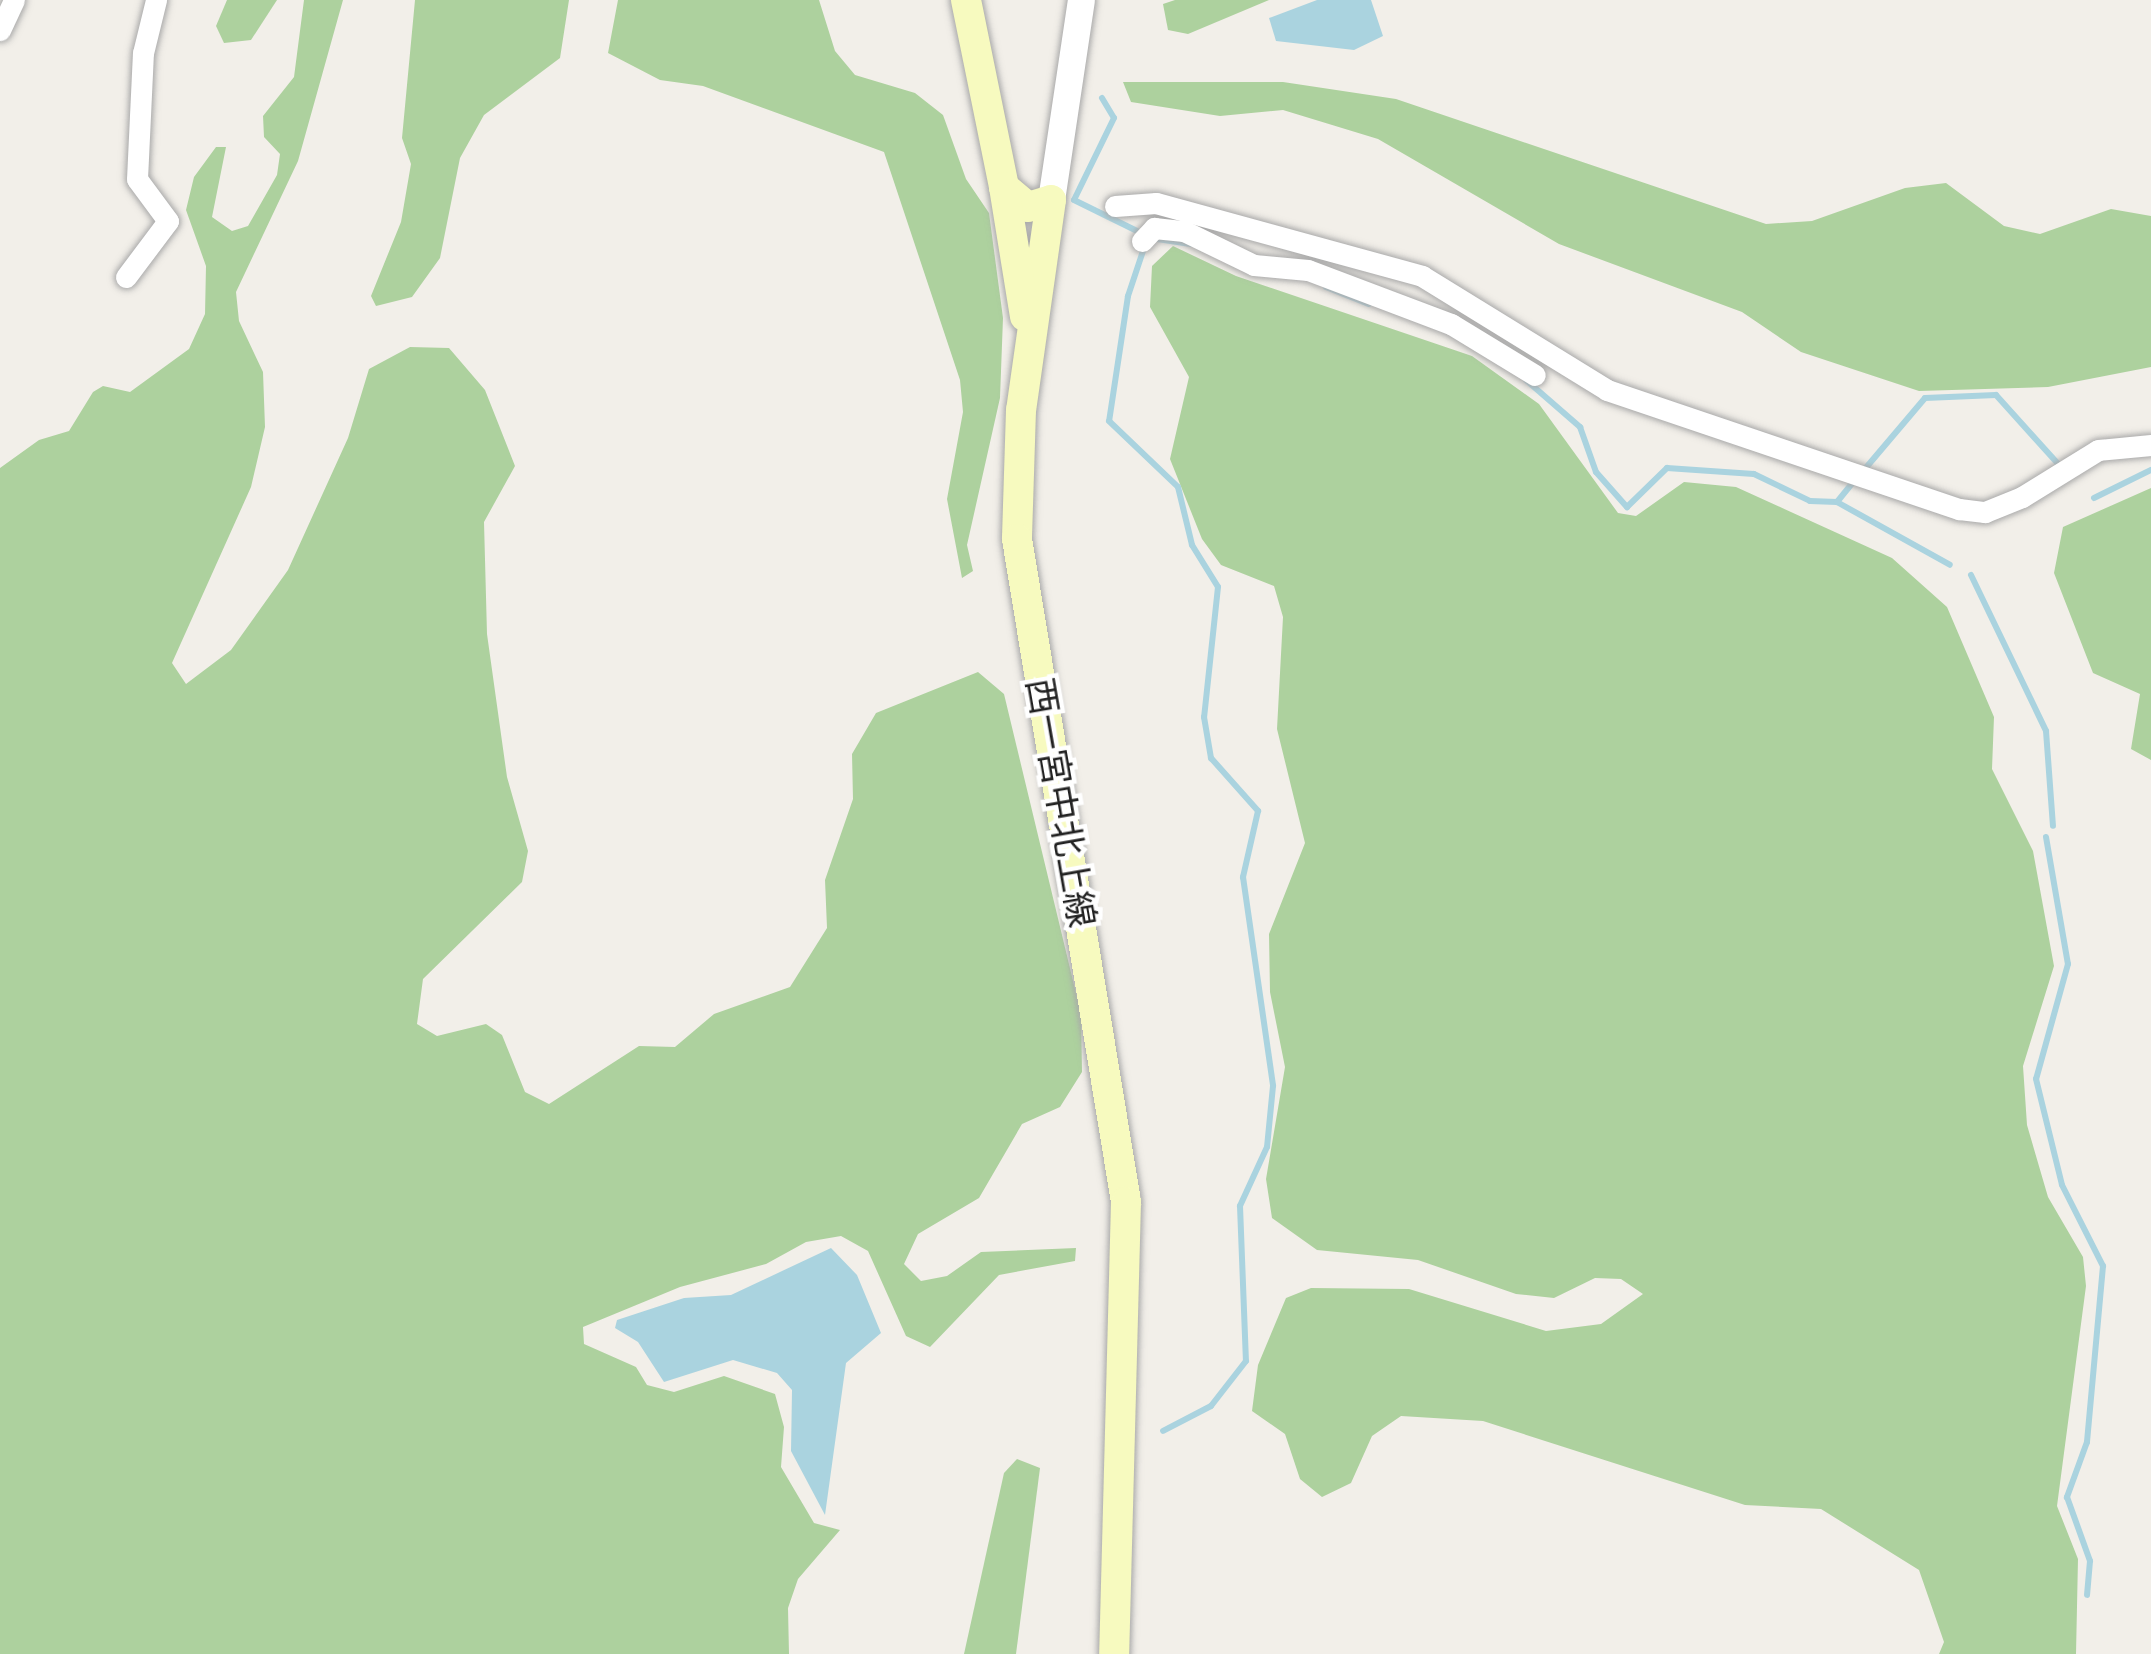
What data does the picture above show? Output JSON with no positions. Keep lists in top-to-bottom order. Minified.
{"streets":{"main road":["西一宮中北上線"]}}
